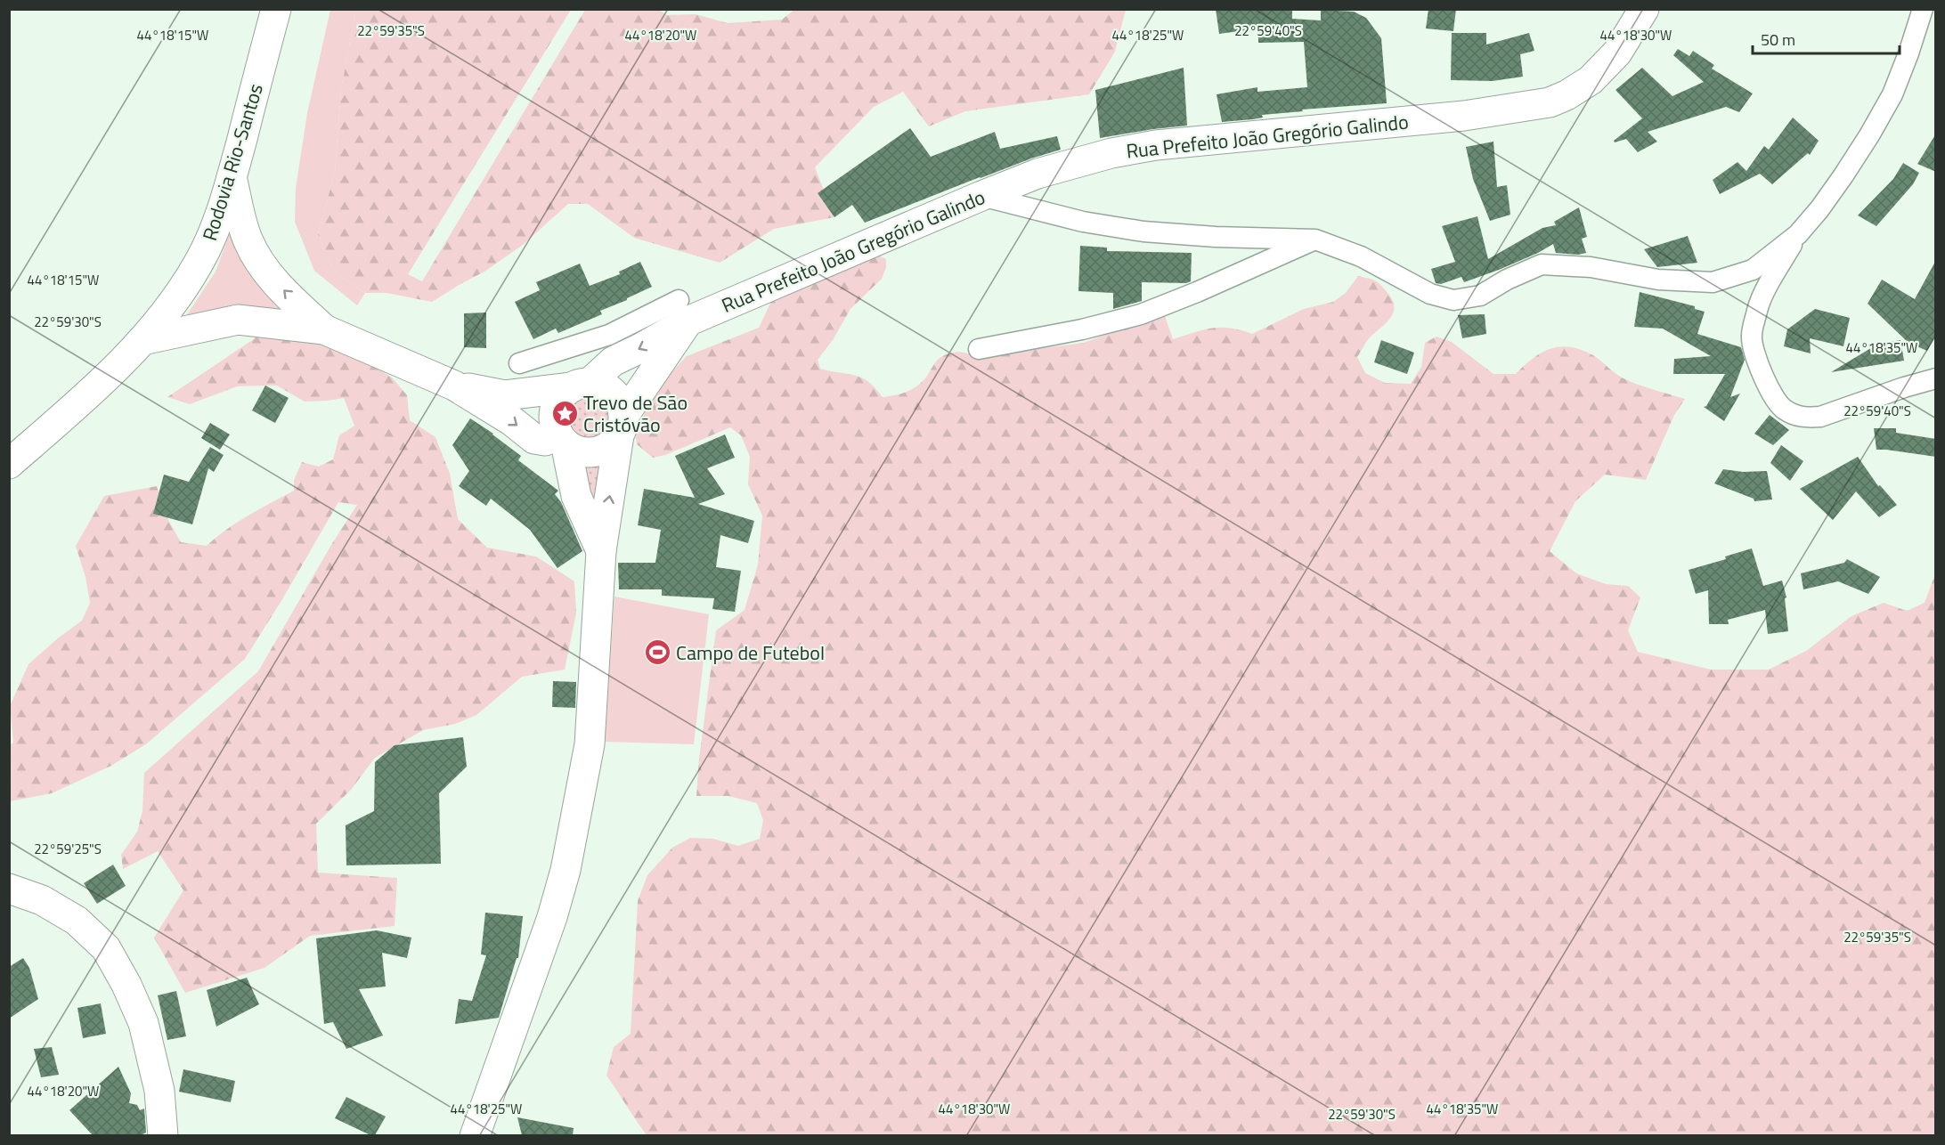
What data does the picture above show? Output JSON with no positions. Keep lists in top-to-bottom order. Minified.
{"streets":{"main road":["Rua Prefeito João Gregório Galindo","Rodovia Rio-Santos"]},"places":{"place":["Trevo de São Cristóvão"],"sports":["Campo de Futebol"]},"scale_bar":"50 m","coordinates":["22°59'35\"S","22°59'40\"S","44°18'15\"W","44°18'20\"W","44°18'25\"W","44°18'30\"W","22°59'30\"S","44°18'35\"W","22°59'25\"S"]}
